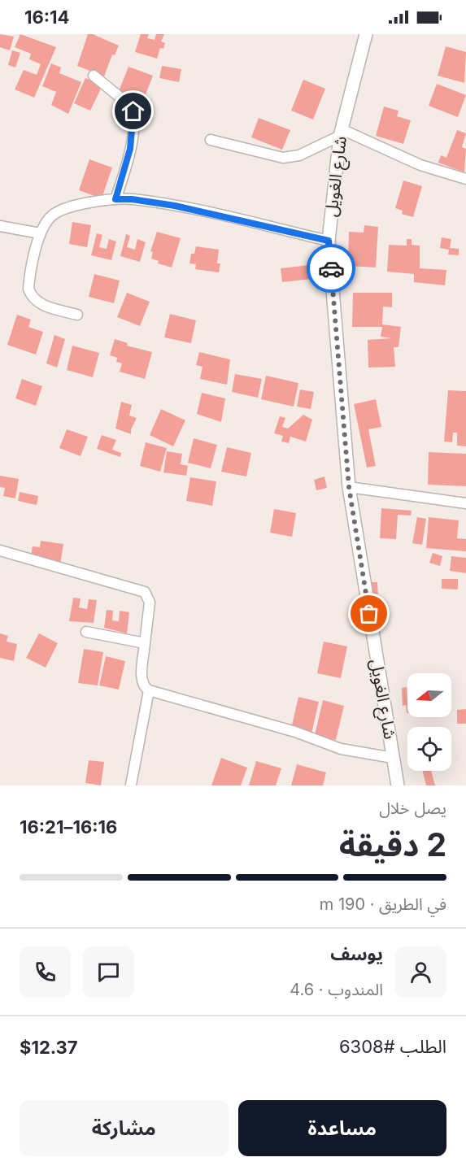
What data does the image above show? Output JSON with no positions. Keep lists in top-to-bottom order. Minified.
{"streets":{"street":["شارع الغويل"]},"north":"left","page":{"status":"16:14","heading":["2 دقيقة","يصل خلال","16:16–16:21"],"panel":["يوسف","المندوب · 4.6","الطلب #6308","$12.37"],"bar":"في الطريق · 190 m","buttons":["مساعدة","مشاركة"]}}
